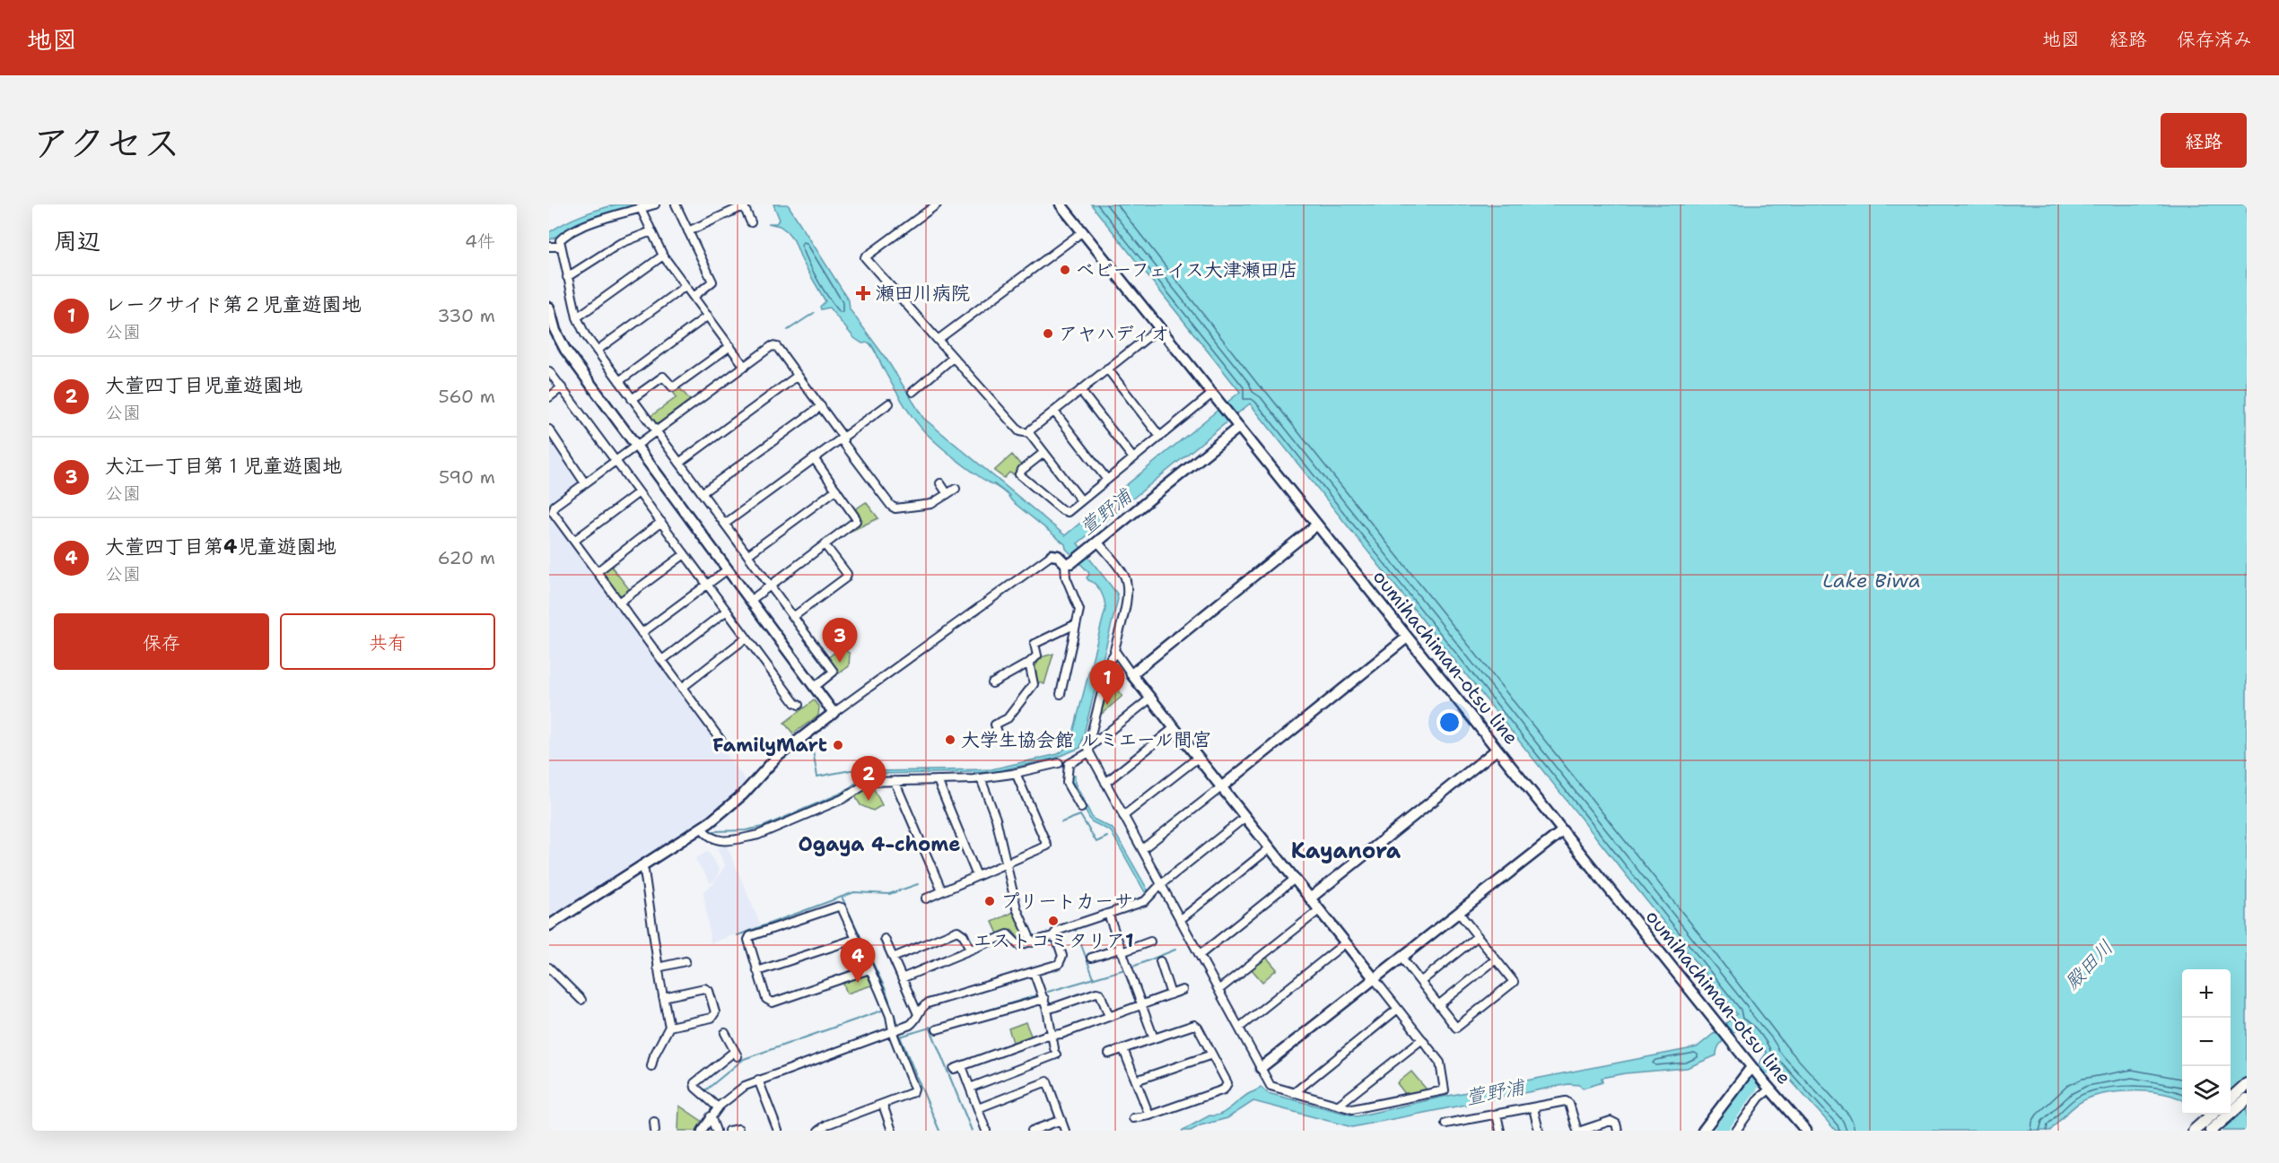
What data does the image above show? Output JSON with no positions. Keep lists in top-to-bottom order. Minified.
{"streets":{"street":["oumihachiman-otsu line"]},"districts":["Ogaya 4-chome","Kayanora"],"water":["萱野浦","Lake Biwa","殿田川"],"places":{"other":["ベビーフェイス大津瀬田店","アヤハディオ","大学生協会館 ルミエール間宮","FamilyMart","プリートカーサ","エストコミタリア1"],"health":["瀬田川病院"]},"page":{"header":"地図","nav":["地図","経路","保存済み"],"title":"アクセス","buttons":["経路",["保存","共有"]],"heading":["周辺","4件"],"list":[{"mark":"1","name":"レークサイド第２児童遊園地","note":"公園","value":"330 m"},{"mark":"2","name":"大萱四丁目児童遊園地","note":"公園","value":"560 m"},{"mark":"3","name":"大江一丁目第１児童遊園地","note":"公園","value":"590 m"},{"mark":"4","name":"大萱四丁目第4児童遊園地","note":"公園","value":"620 m"}],"pins":["3","1","2","4"],"map_buttons":["+","−"]}}
